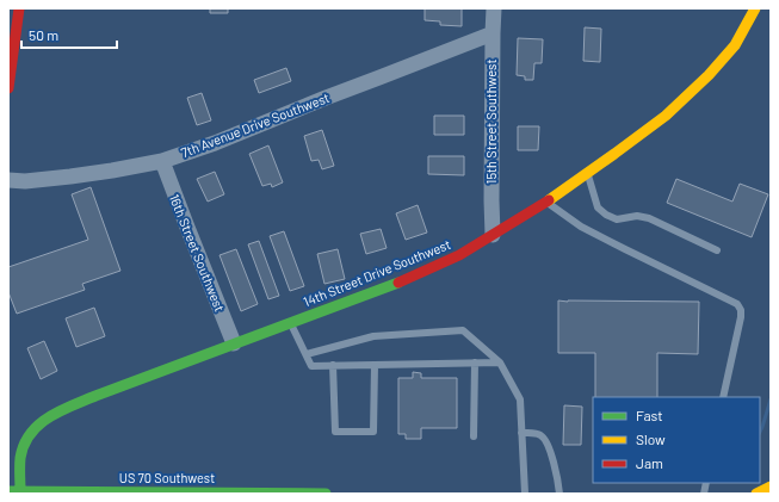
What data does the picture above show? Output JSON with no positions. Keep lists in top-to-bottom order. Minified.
{"streets":{"street":["15th Street Southwest","7th Avenue Drive Southwest","16th Street Southwest","14th Street Drive Southwest","US 70 Southwest"]},"crossings":[["15th Street Southwest","7th Avenue Drive Southwest"],["15th Street Southwest","14th Street Drive Southwest"],["7th Avenue Drive Southwest","16th Street Southwest"],["16th Street Southwest","14th Street Drive Southwest"],["14th Street Drive Southwest","US 70 Southwest"]],"legend":["Fast","Slow","Jam"],"scale_bar":"50 m"}
